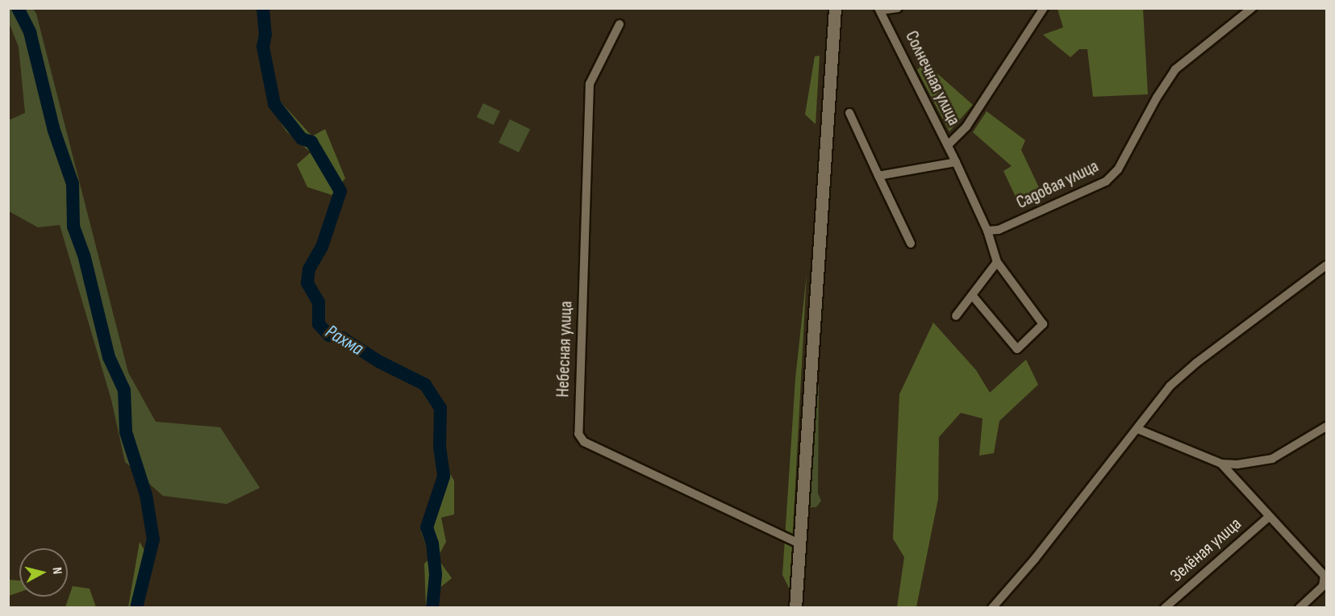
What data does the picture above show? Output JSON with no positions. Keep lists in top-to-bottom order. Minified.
{"streets":{"street":["Солнечная улица","Садовая улица","Небесная улица","Зелёная улица"]},"crossings":[["Солнечная улица","Садовая улица"]],"water":["Рахма"],"north":"right"}
